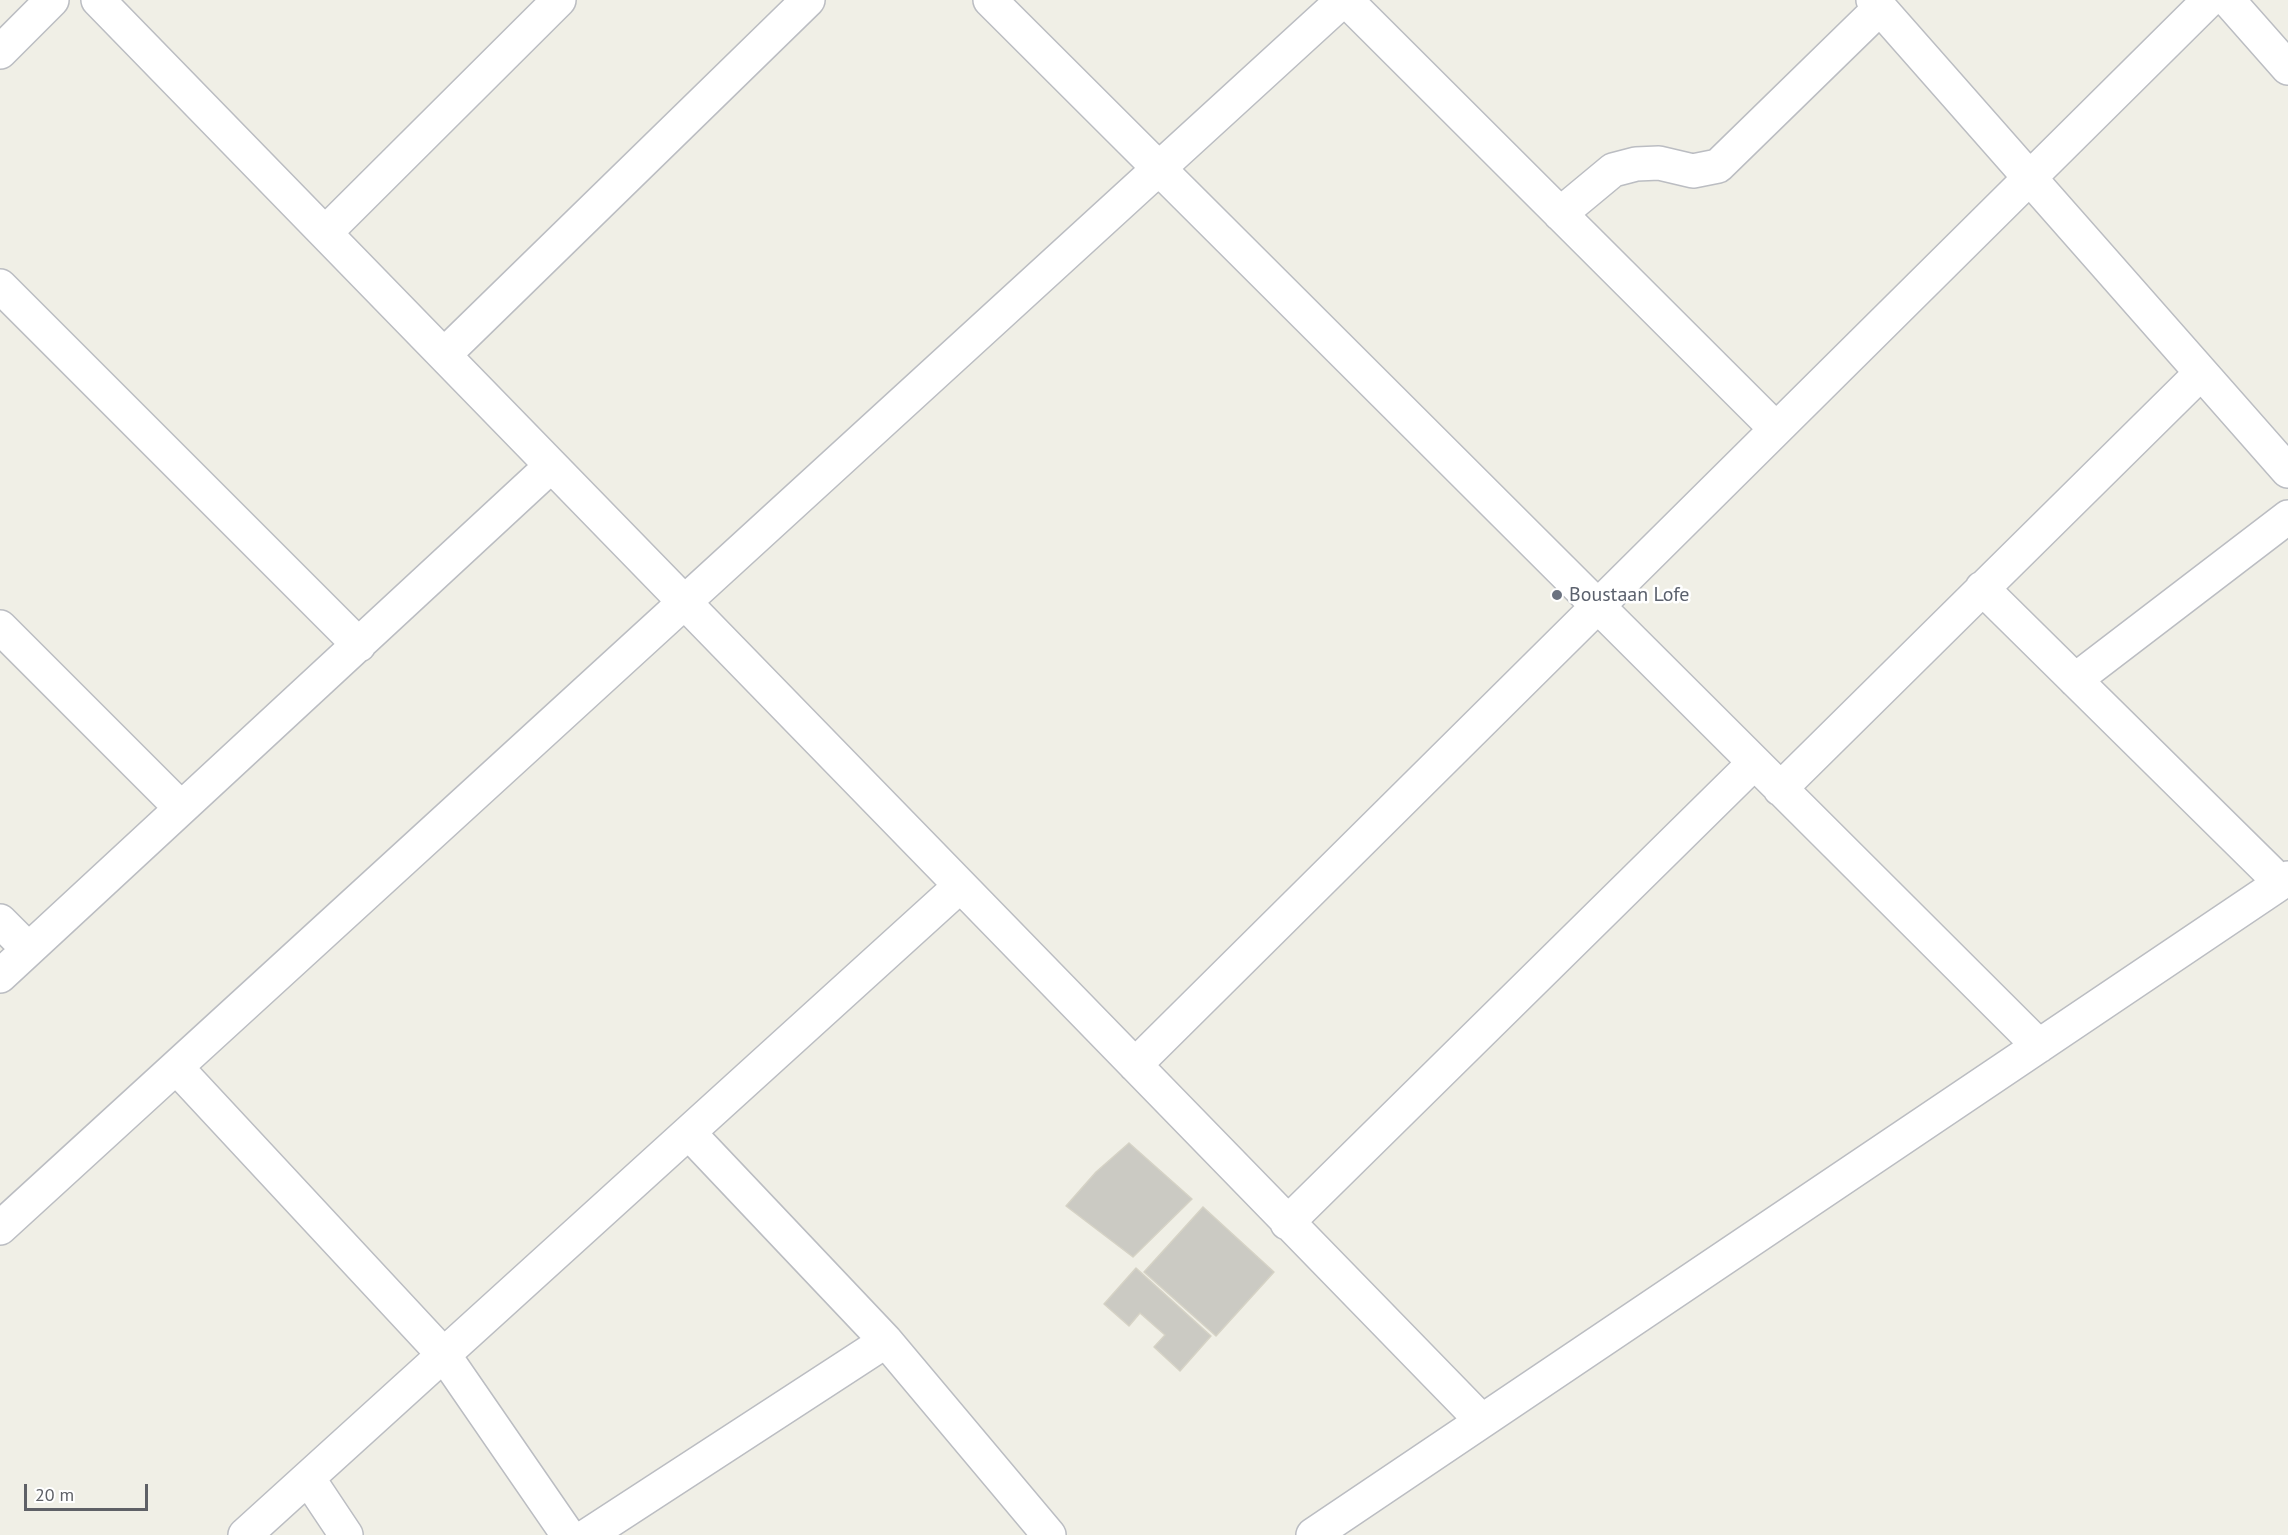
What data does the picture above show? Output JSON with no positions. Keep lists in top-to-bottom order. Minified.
{"places":["Boustaan Lofe"],"scale_bar":"20 m"}
